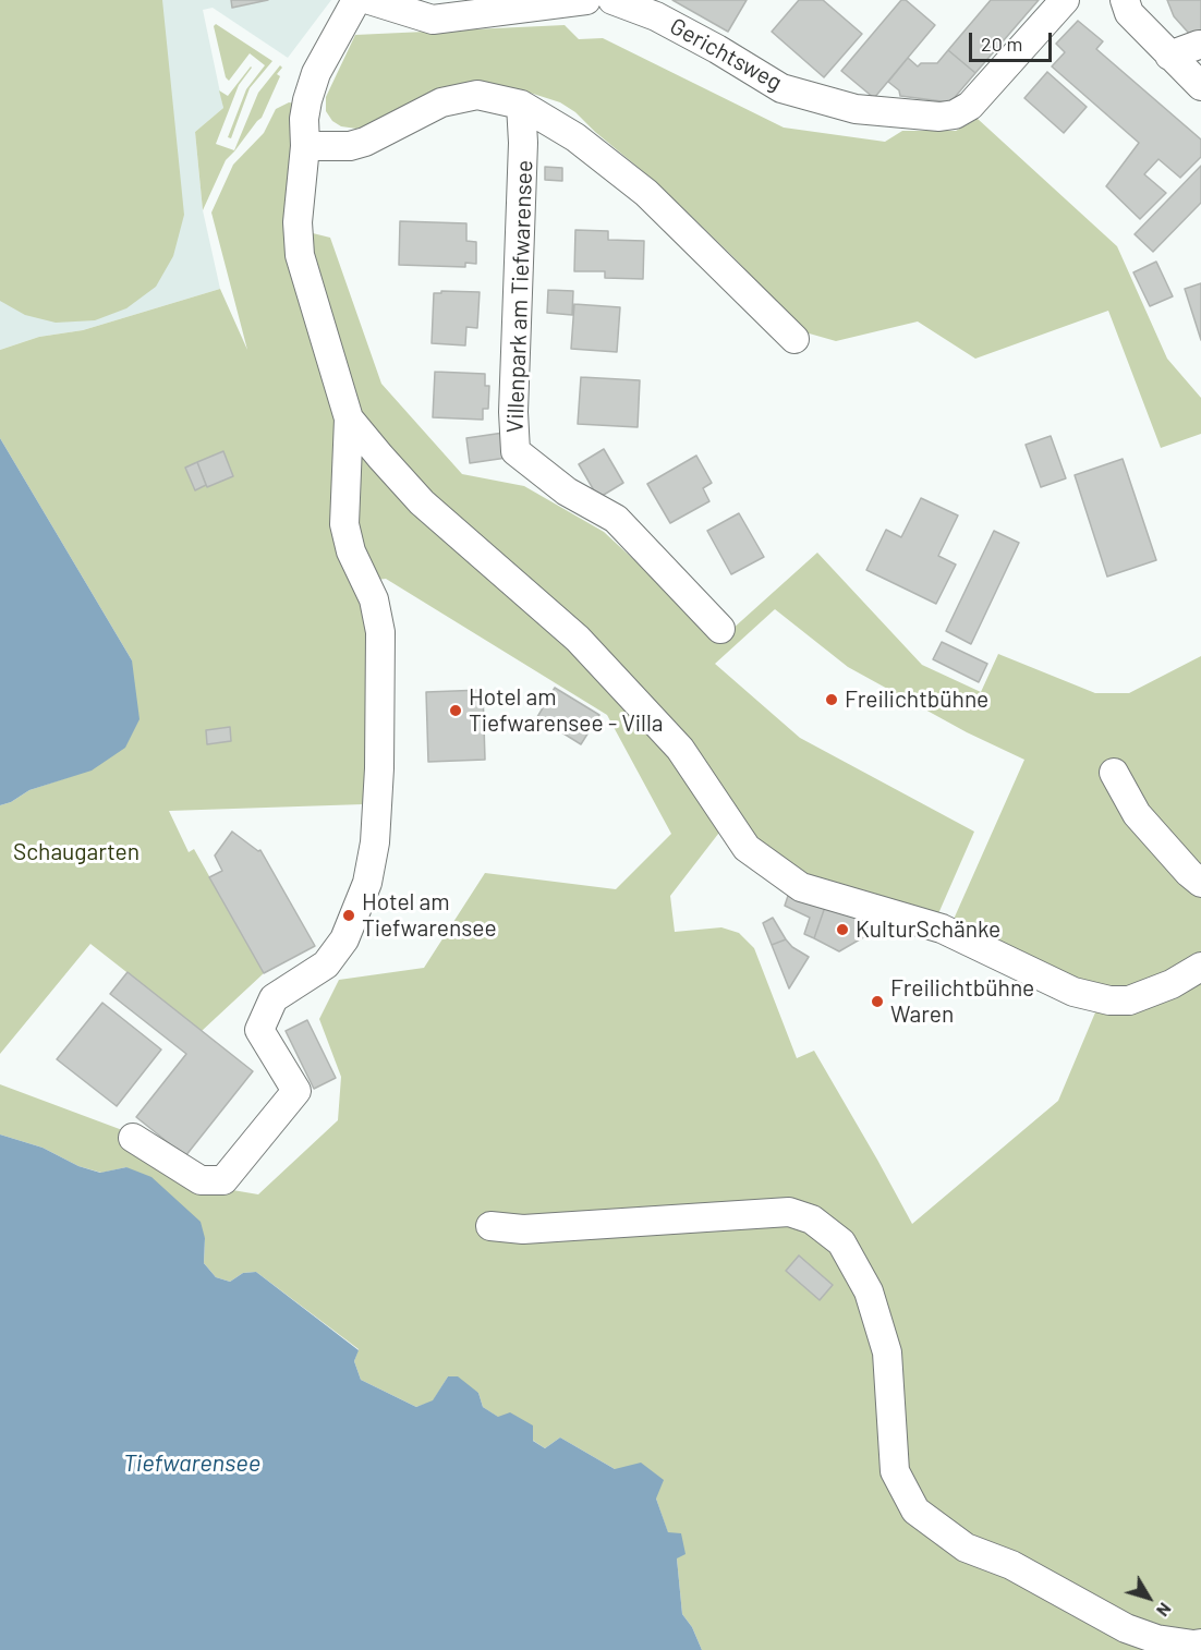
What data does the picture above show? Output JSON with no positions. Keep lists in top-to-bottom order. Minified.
{"streets":{"street":["Gerichtsweg","Villenpark am Tiefwarensee"]},"water":["Tiefwarensee"],"parks":["Schaugarten"],"places":["Freilichtbühne","Hotel am Tiefwarensee - Villa","Hotel am Tiefwarensee","KulturSchänke","Freilichtbühne Waren"],"scale_bar":"20 m","north":"bottom right"}
